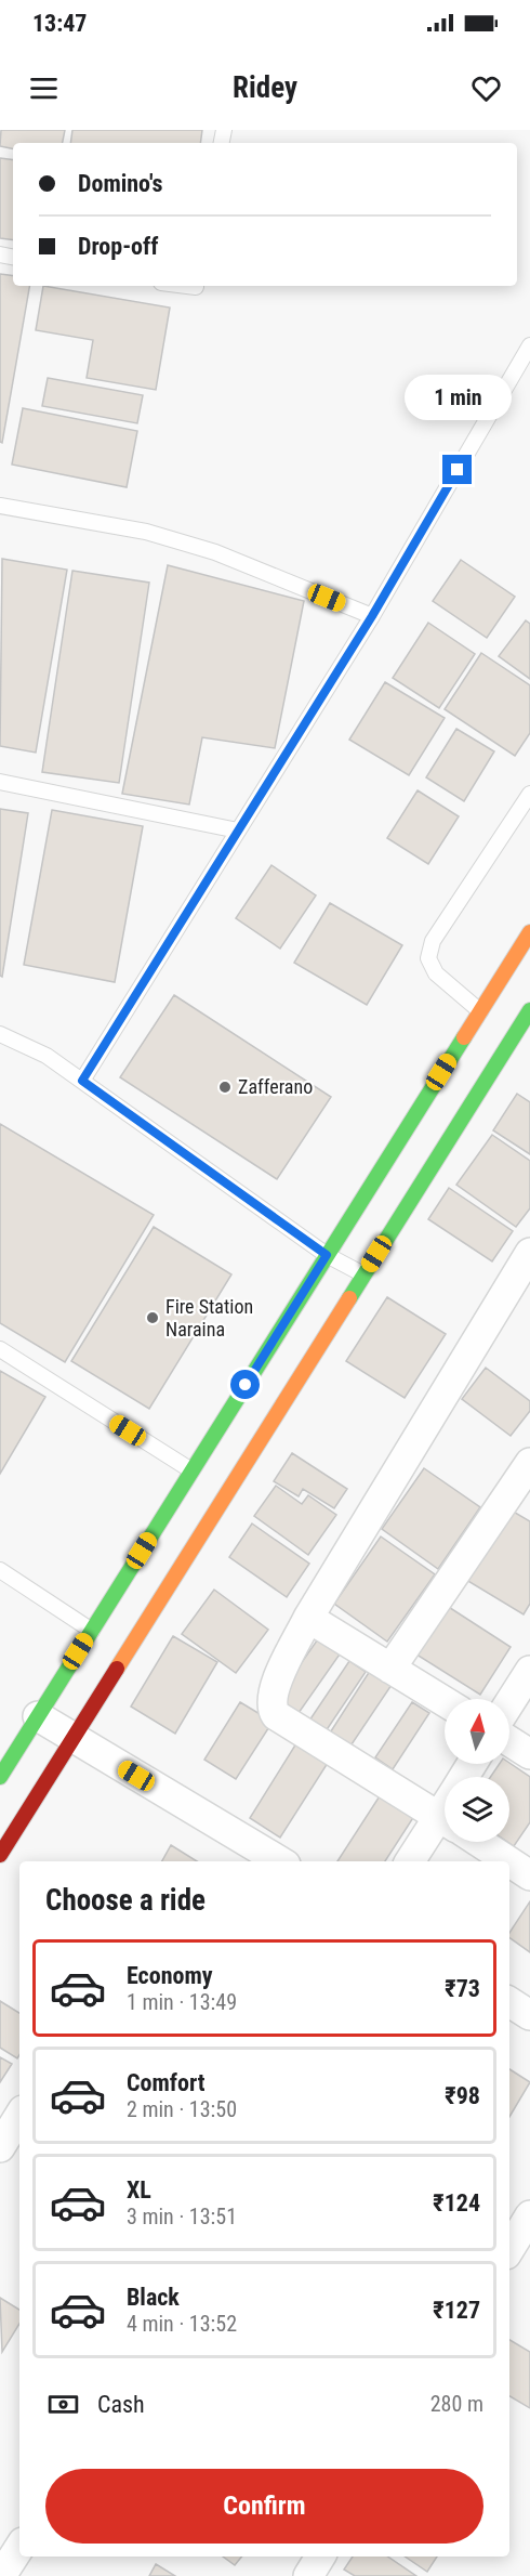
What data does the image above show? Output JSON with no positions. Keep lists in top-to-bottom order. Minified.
{"places":["Zafferano","Fire Station Naraina"],"north":"top","page":{"status":"13:47","header":"Ridey","banner":["Domino's","Drop-off"],"bubble":"1 min","heading":"Choose a ride","list":[{"name":"Economy","note":"1 min · 13:49","value":"₹73"},{"name":"Comfort","note":"2 min · 13:50","value":"₹98"},{"name":"XL","note":"3 min · 13:51","value":"₹124"},{"name":"Black","note":"4 min · 13:52","value":"₹127"}],"pay":["Cash","280 m"],"buttons":"Confirm"}}
